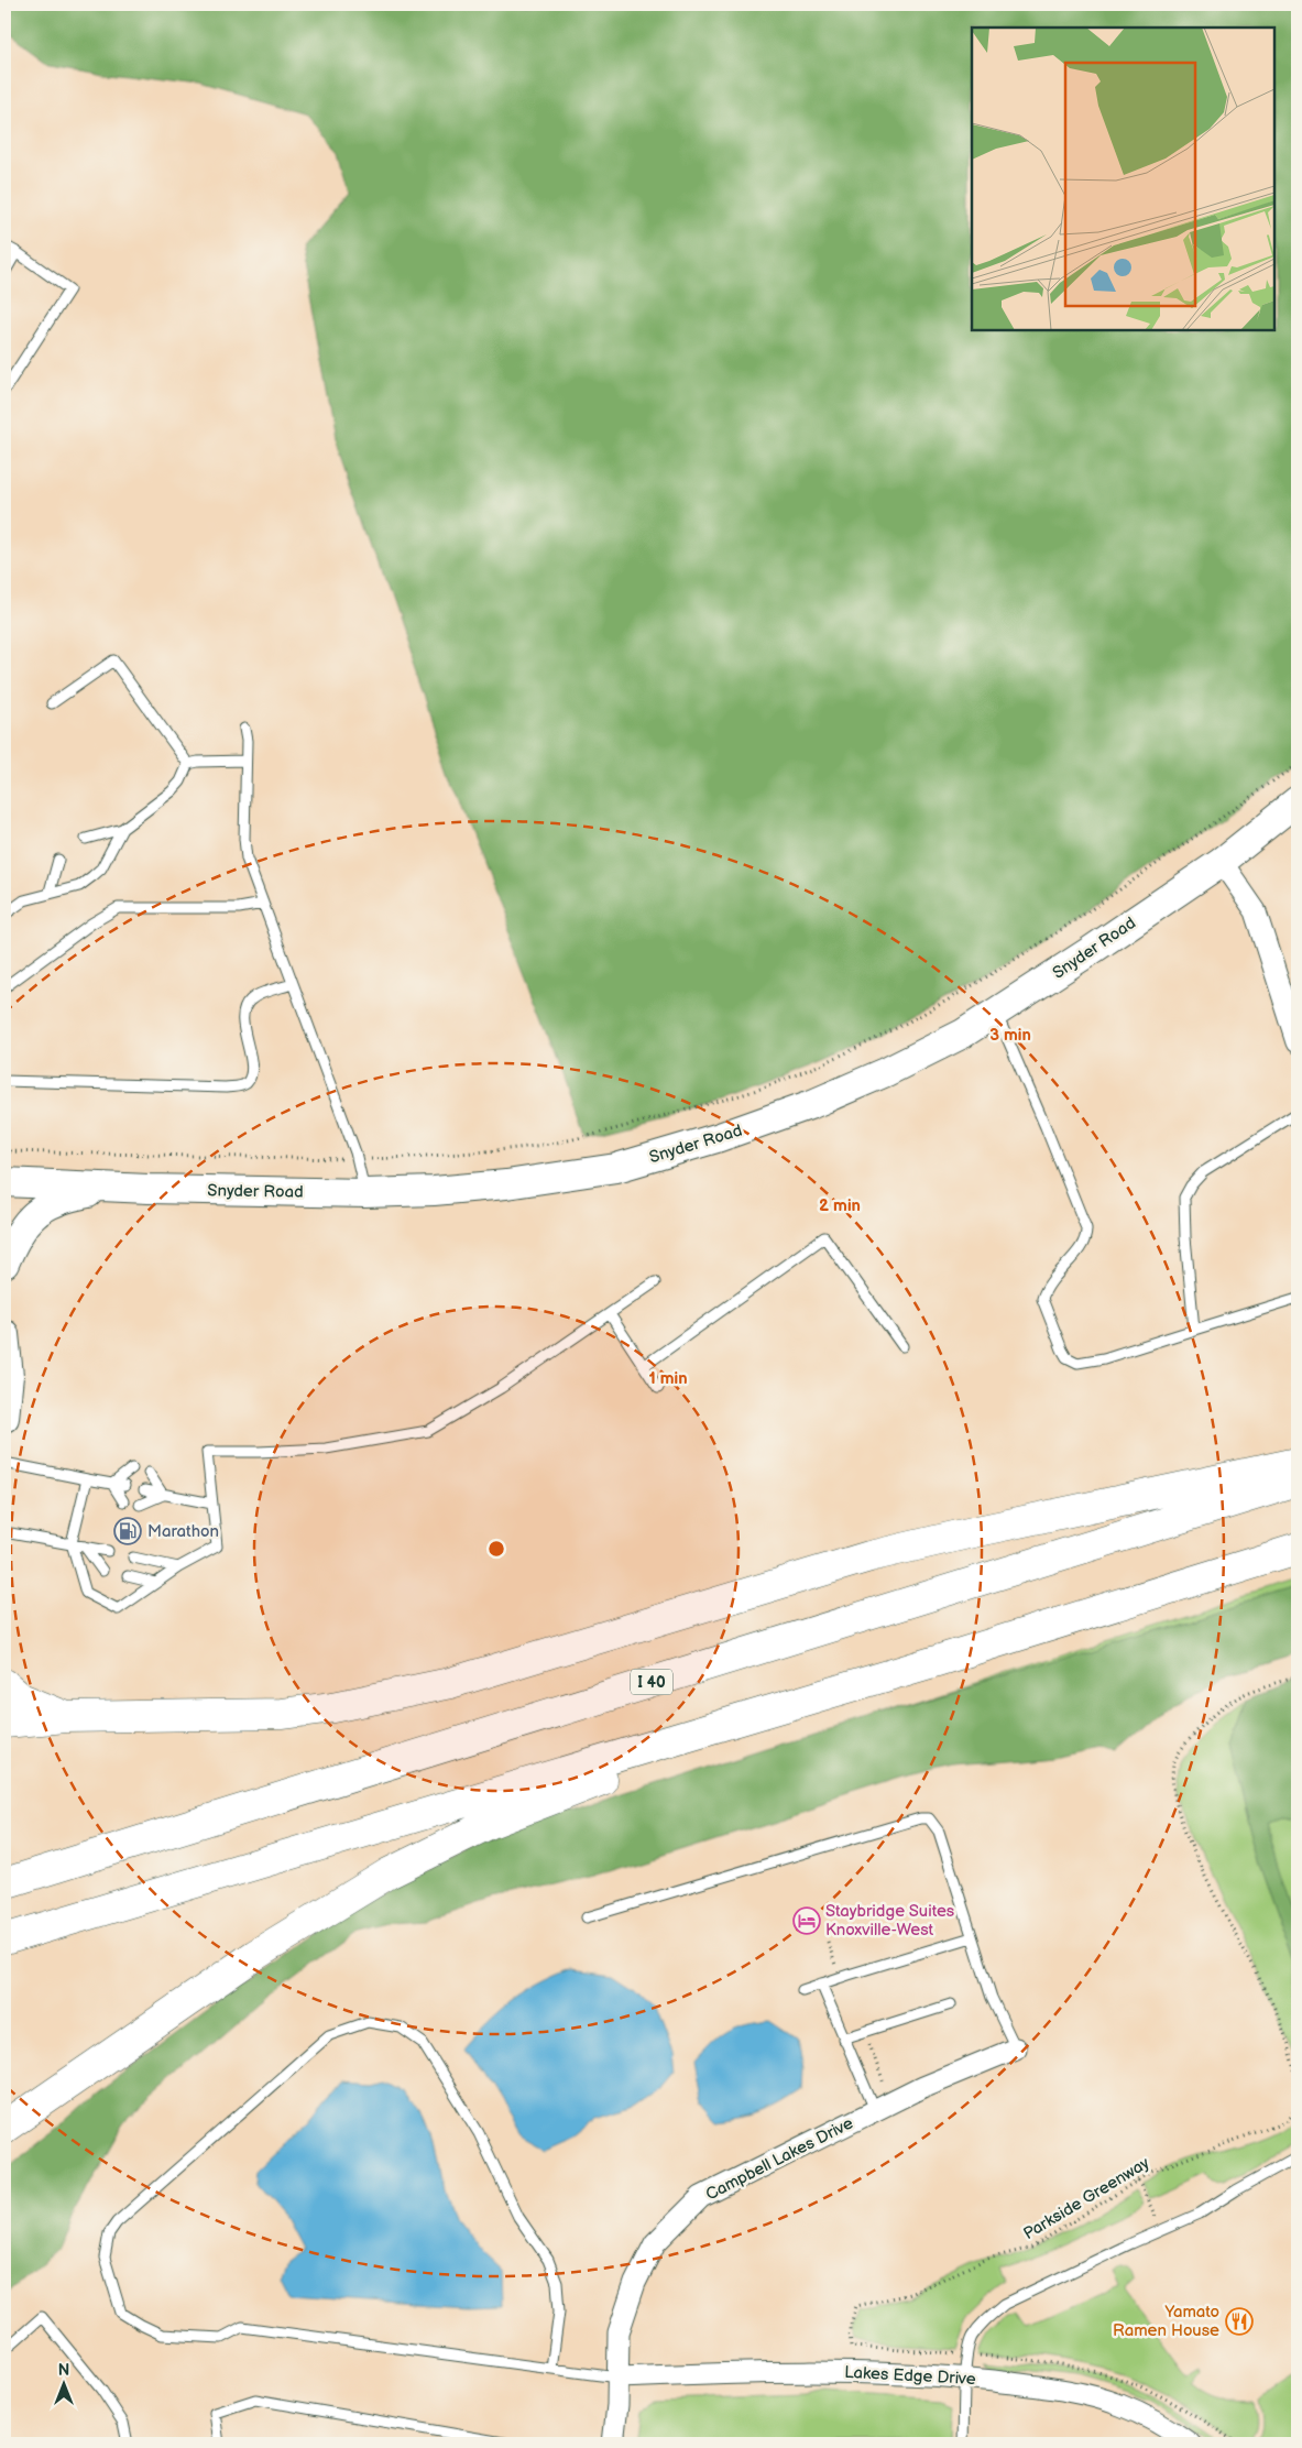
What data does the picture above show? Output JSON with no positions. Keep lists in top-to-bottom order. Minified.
{"streets":{"highway":["I 40"],"street":["Snyder Road","Campbell Lakes Drive","Lakes Edge Drive"],"path":["Parkside Greenway"]},"crossings":[["Campbell Lakes Drive","Lakes Edge Drive"]],"places":{"fuel station":["Marathon"],"hotel":["Staybridge Suites Knoxville-West"],"restaurant":["Yamato Ramen House"]},"north":"top","rings":["3 min","2 min","1 min"]}
